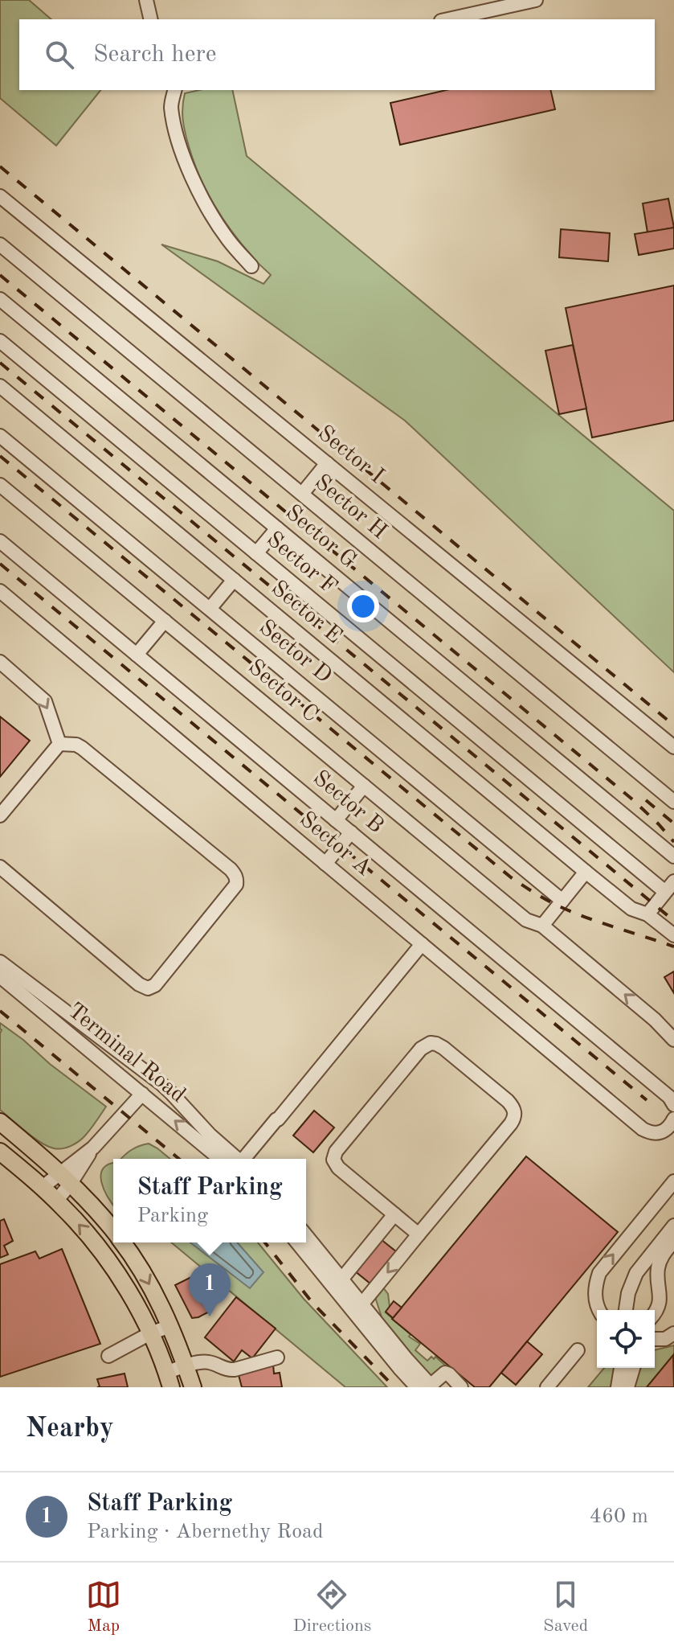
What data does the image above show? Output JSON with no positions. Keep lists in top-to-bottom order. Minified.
{"streets":{"street":["Sector I","Sector H","Sector G","Sector F","Sector E","Sector D","Sector C","Sector B","Sector A","Terminal Road"]},"page":{"search":"Search here","popup":["Staff Parking","Parking"],"pins":"1","heading":"Nearby","list":[{"mark":"1","name":"Staff Parking","note":"Parking · Abernethy Road","value":"460 m"}],"nav":["Map","Directions","Saved"]}}
